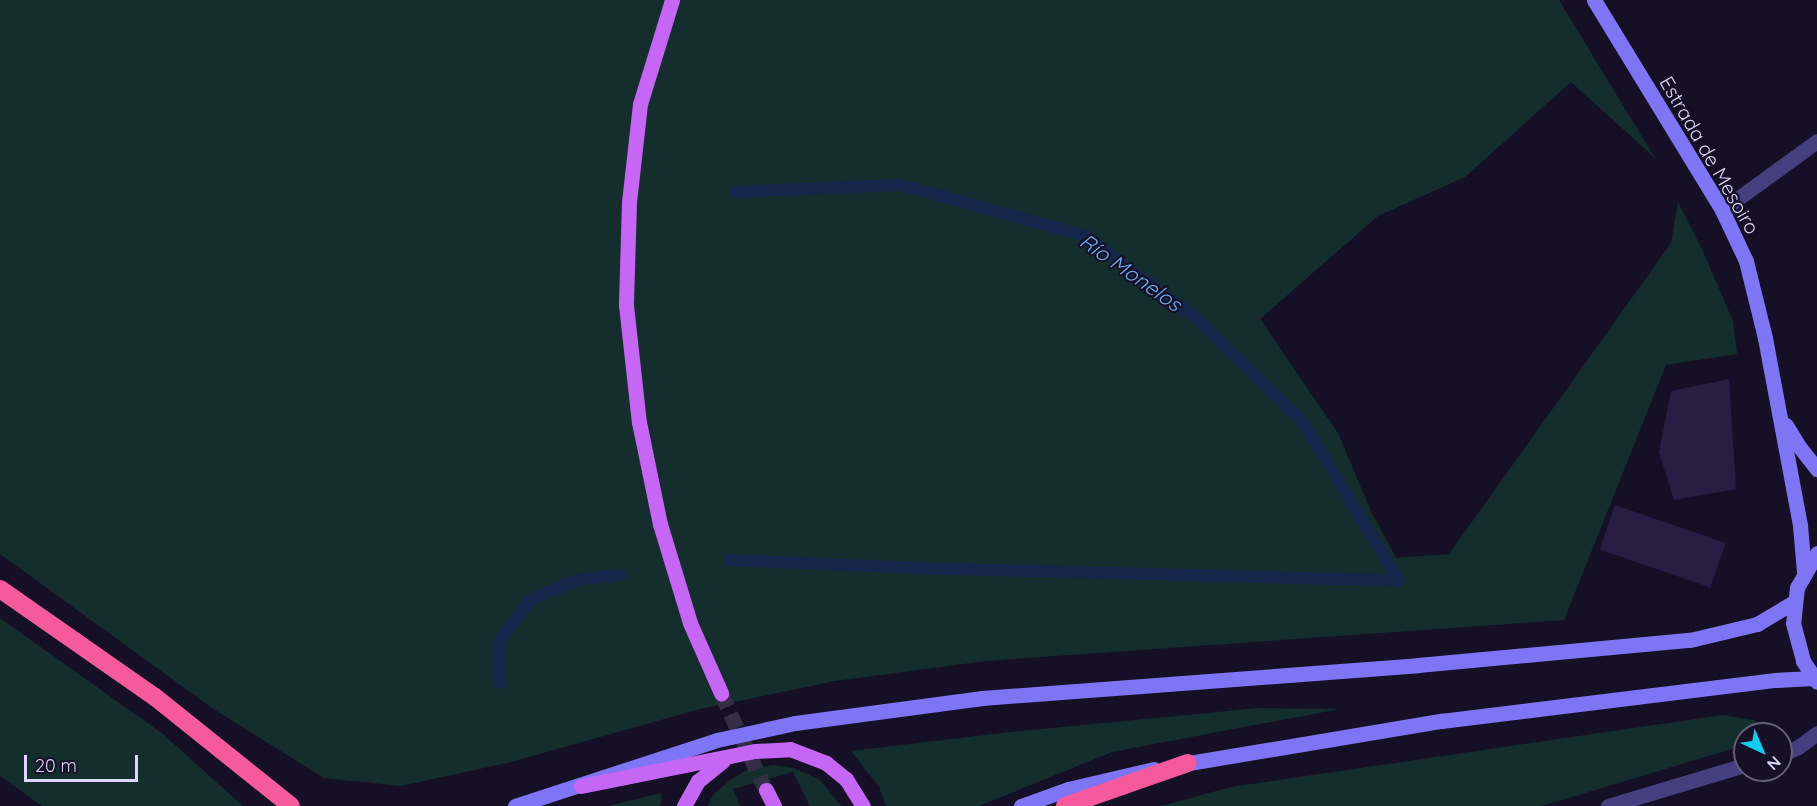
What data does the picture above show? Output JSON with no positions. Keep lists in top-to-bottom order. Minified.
{"streets":{"street":["Estrada de Mesoiro"]},"water":["Río Monelos"],"scale_bar":"20 m","north":"bottom right"}
